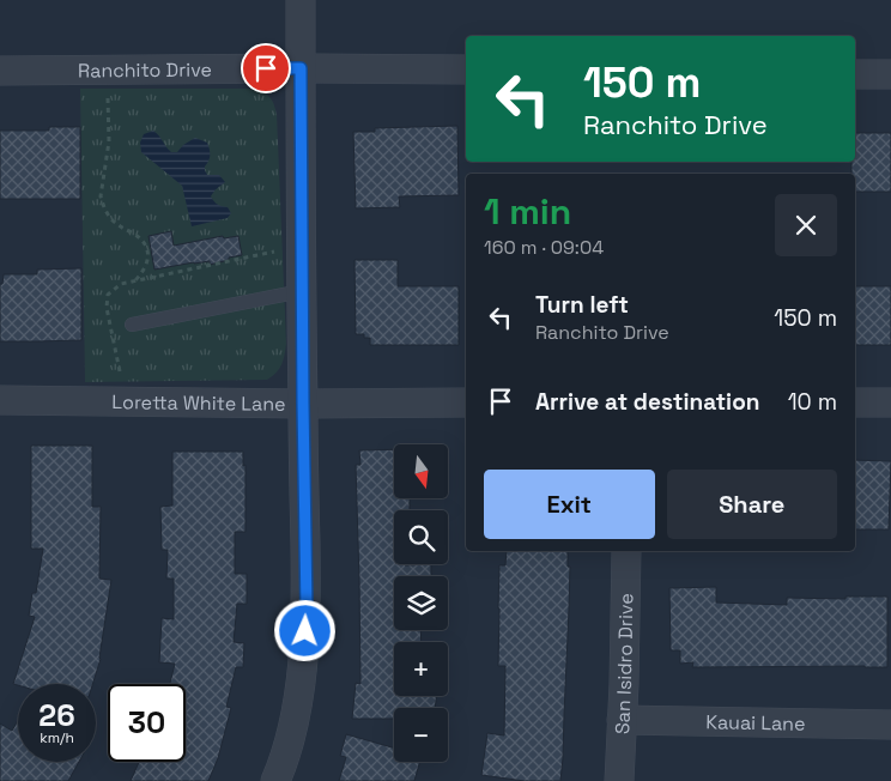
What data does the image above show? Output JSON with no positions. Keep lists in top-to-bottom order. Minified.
{"streets":{"street":["Ranchito Drive","Loretta White Lane","San Isidro Drive","Kauai Lane"]},"crossings":[["San Isidro Drive","Kauai Lane"]],"north":"bottom","page":{"turn":["150 m","Ranchito Drive"],"heading":["1 min","160 m · 09:04"],"list":[{"name":"Turn left","note":"Ranchito Drive","value":"150 m"},{"name":"Arrive at destination","value":"10 m"}],"map_buttons":["+","−"],"buttons":["Exit","Share"],"speed":"26 km/h","limit":"30"}}
